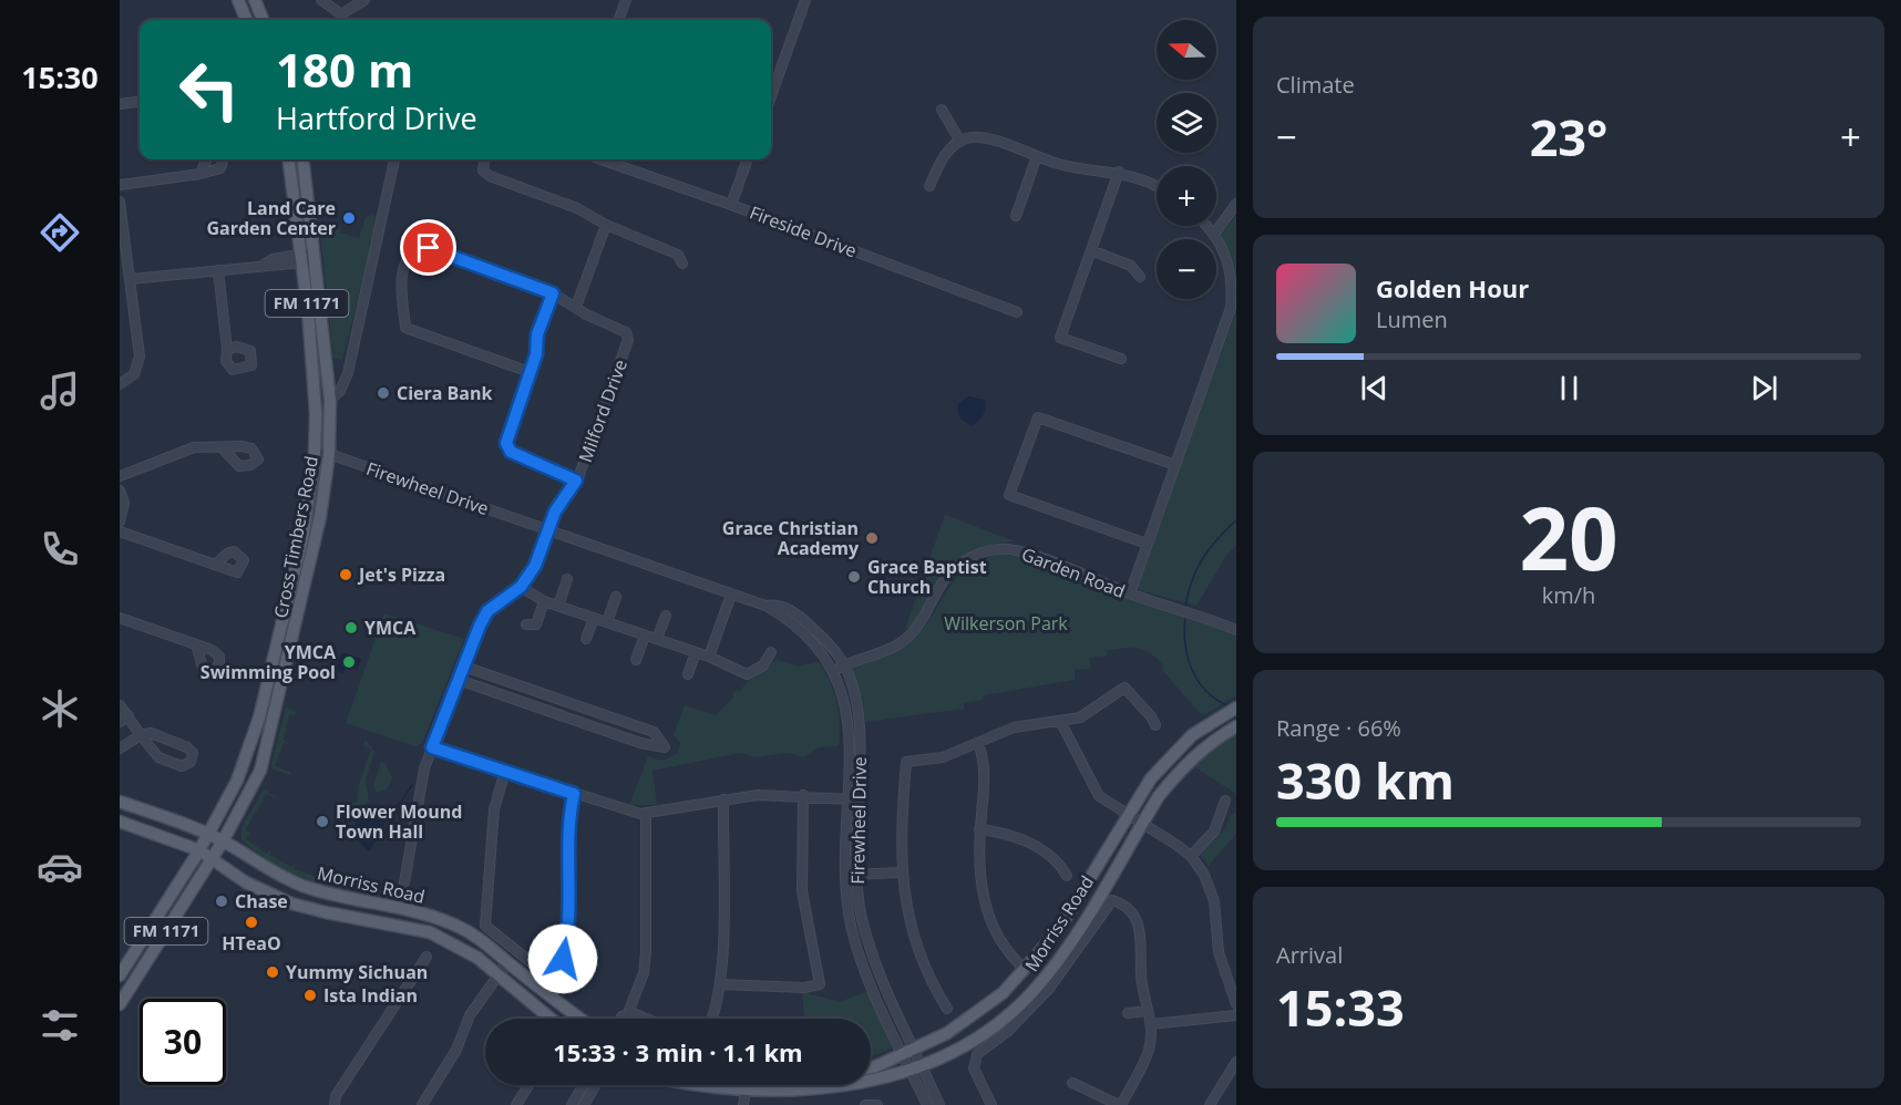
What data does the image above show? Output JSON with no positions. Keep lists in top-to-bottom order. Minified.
{"streets":{"main road":["FM 1171","Cross Timbers Road","Morriss Road"],"street":["Fireside Drive","Milford Drive","Firewheel Drive","Garden Road"]},"crossings":[["Milford Drive","Firewheel Drive"],["Firewheel Drive","Cross Timbers Road"],["Firewheel Drive","Garden Road"],["Firewheel Drive","Morriss Road"],["Cross Timbers Road","Morriss Road"]],"parks":["Wilkerson Park"],"places":["Land Care Garden Center","Ciera Bank","Grace Christian Academy","Jet's Pizza","Grace Baptist Church","YMCA","YMCA Swimming Pool","Flower Mound Town Hall","Chase","HTeaO","Yummy Sichuan","Ista Indian"],"north":"left","page":{"tabs":"15:30","tile":["Climate",["20","km/h"],["Range · 66%","330 km"],["Arrival","15:33"]],"map_buttons":["+","−"],"turn":["180 m","Hartford Drive"],"heat":["−","23°","+"],"song":["Golden Hour","Lumen"],"limit":"30","trip":"15:33 · 3 min · 1.1 km"}}
